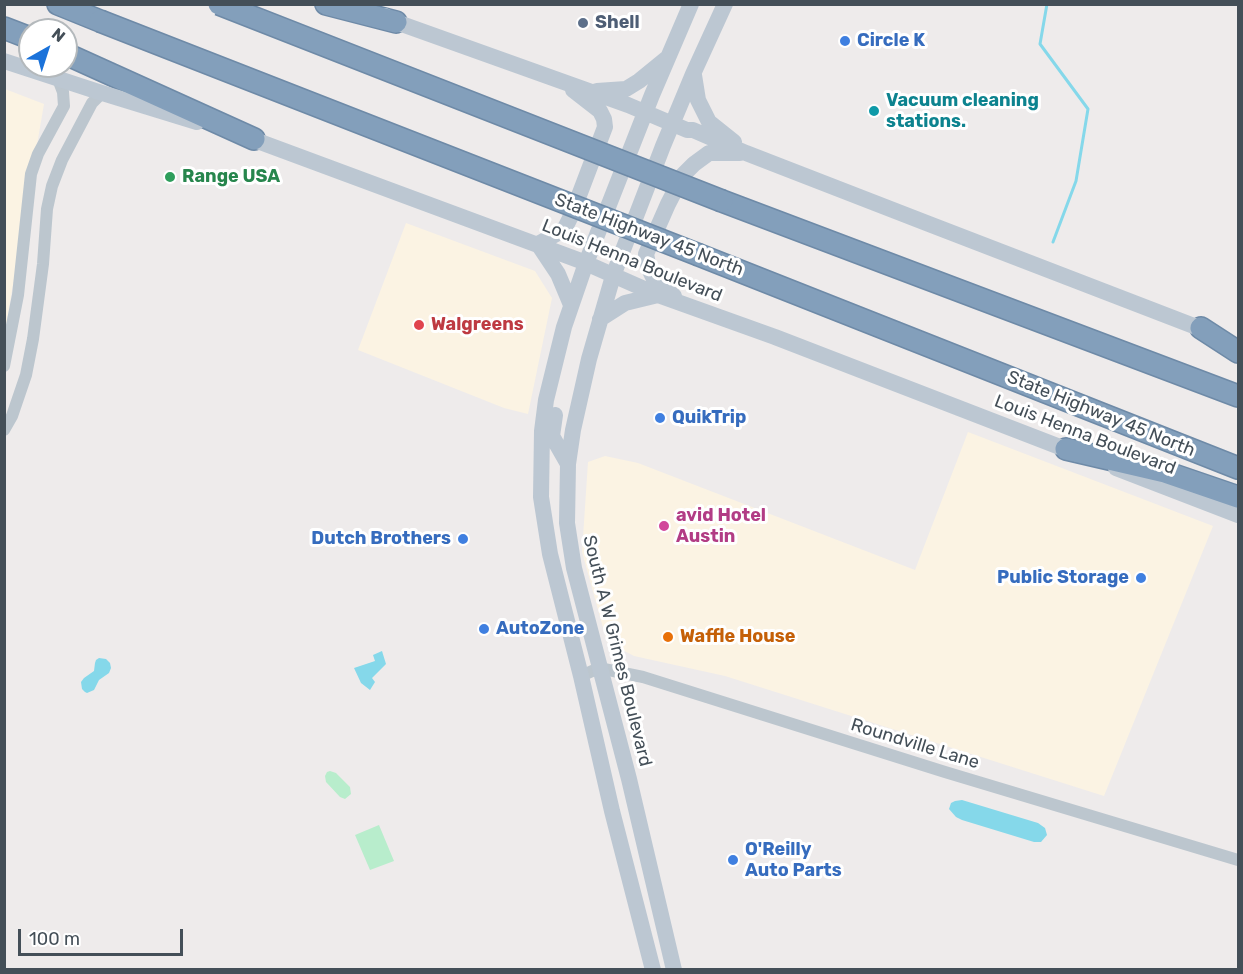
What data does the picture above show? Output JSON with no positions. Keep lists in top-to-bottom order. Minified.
{"streets":{"highway":["State Highway 45 North"],"main road":["Louis Henna Boulevard","South A W Grimes Boulevard"],"street":["Roundville Lane"]},"crossings":[["Louis Henna Boulevard","South A W Grimes Boulevard"],["South A W Grimes Boulevard","Roundville Lane"]],"places":["Shell","Circle K","Vacuum cleaning stations.","Range USA","Walgreens","QuikTrip","avid Hotel Austin","Dutch Brothers","Public Storage","AutoZone","Waffle House","O'Reilly Auto Parts"],"scale_bar":"100 m","north":"top right"}
